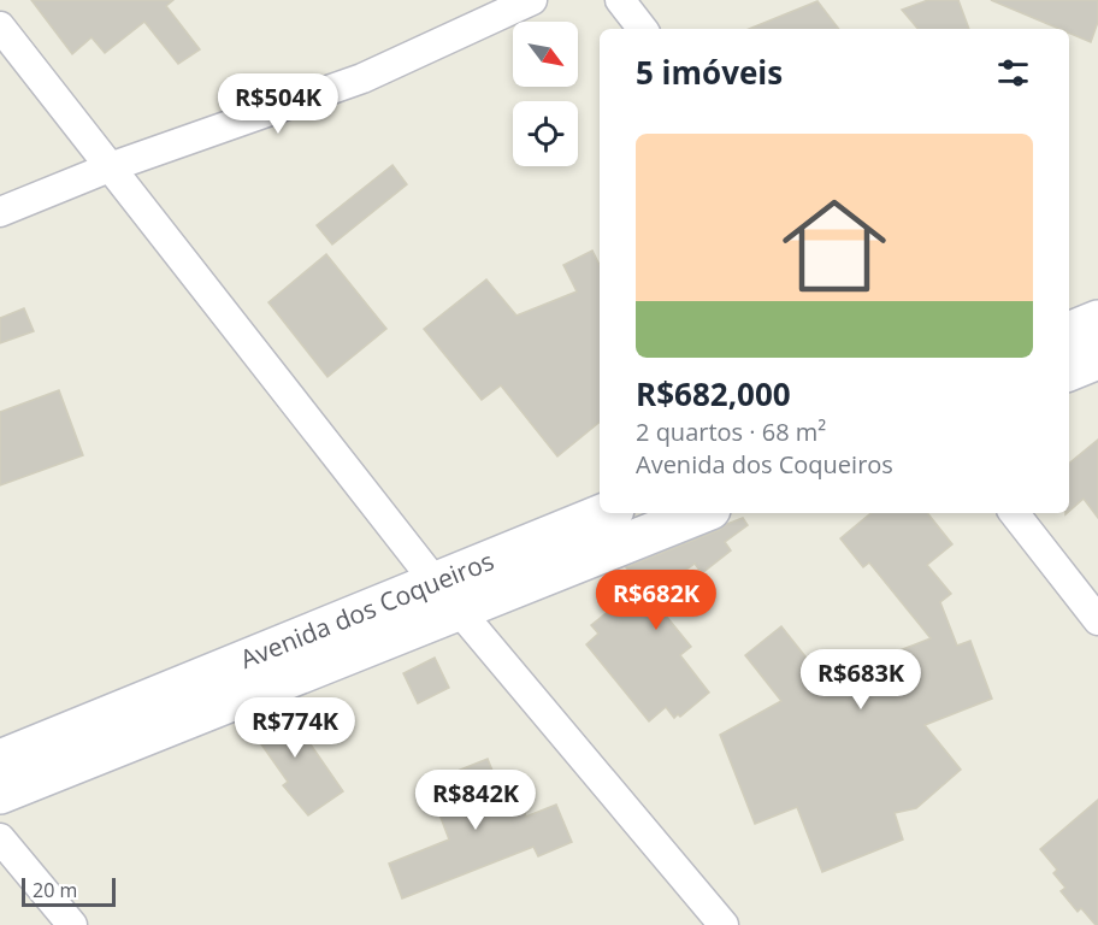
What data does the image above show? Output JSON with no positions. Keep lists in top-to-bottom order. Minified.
{"streets":{"main road":["Avenida dos Coqueiros"]},"scale_bar":"20 m","north":"bottom right","page":{"heading":"5 imóveis","price":["R$504K","R$682K","R$683K","R$774K","R$842K"],"list":[{"name":"R$682,000","note":"2 quartos · 68 m² · Avenida dos Coqueiros"}],"scale":"20 m"}}
